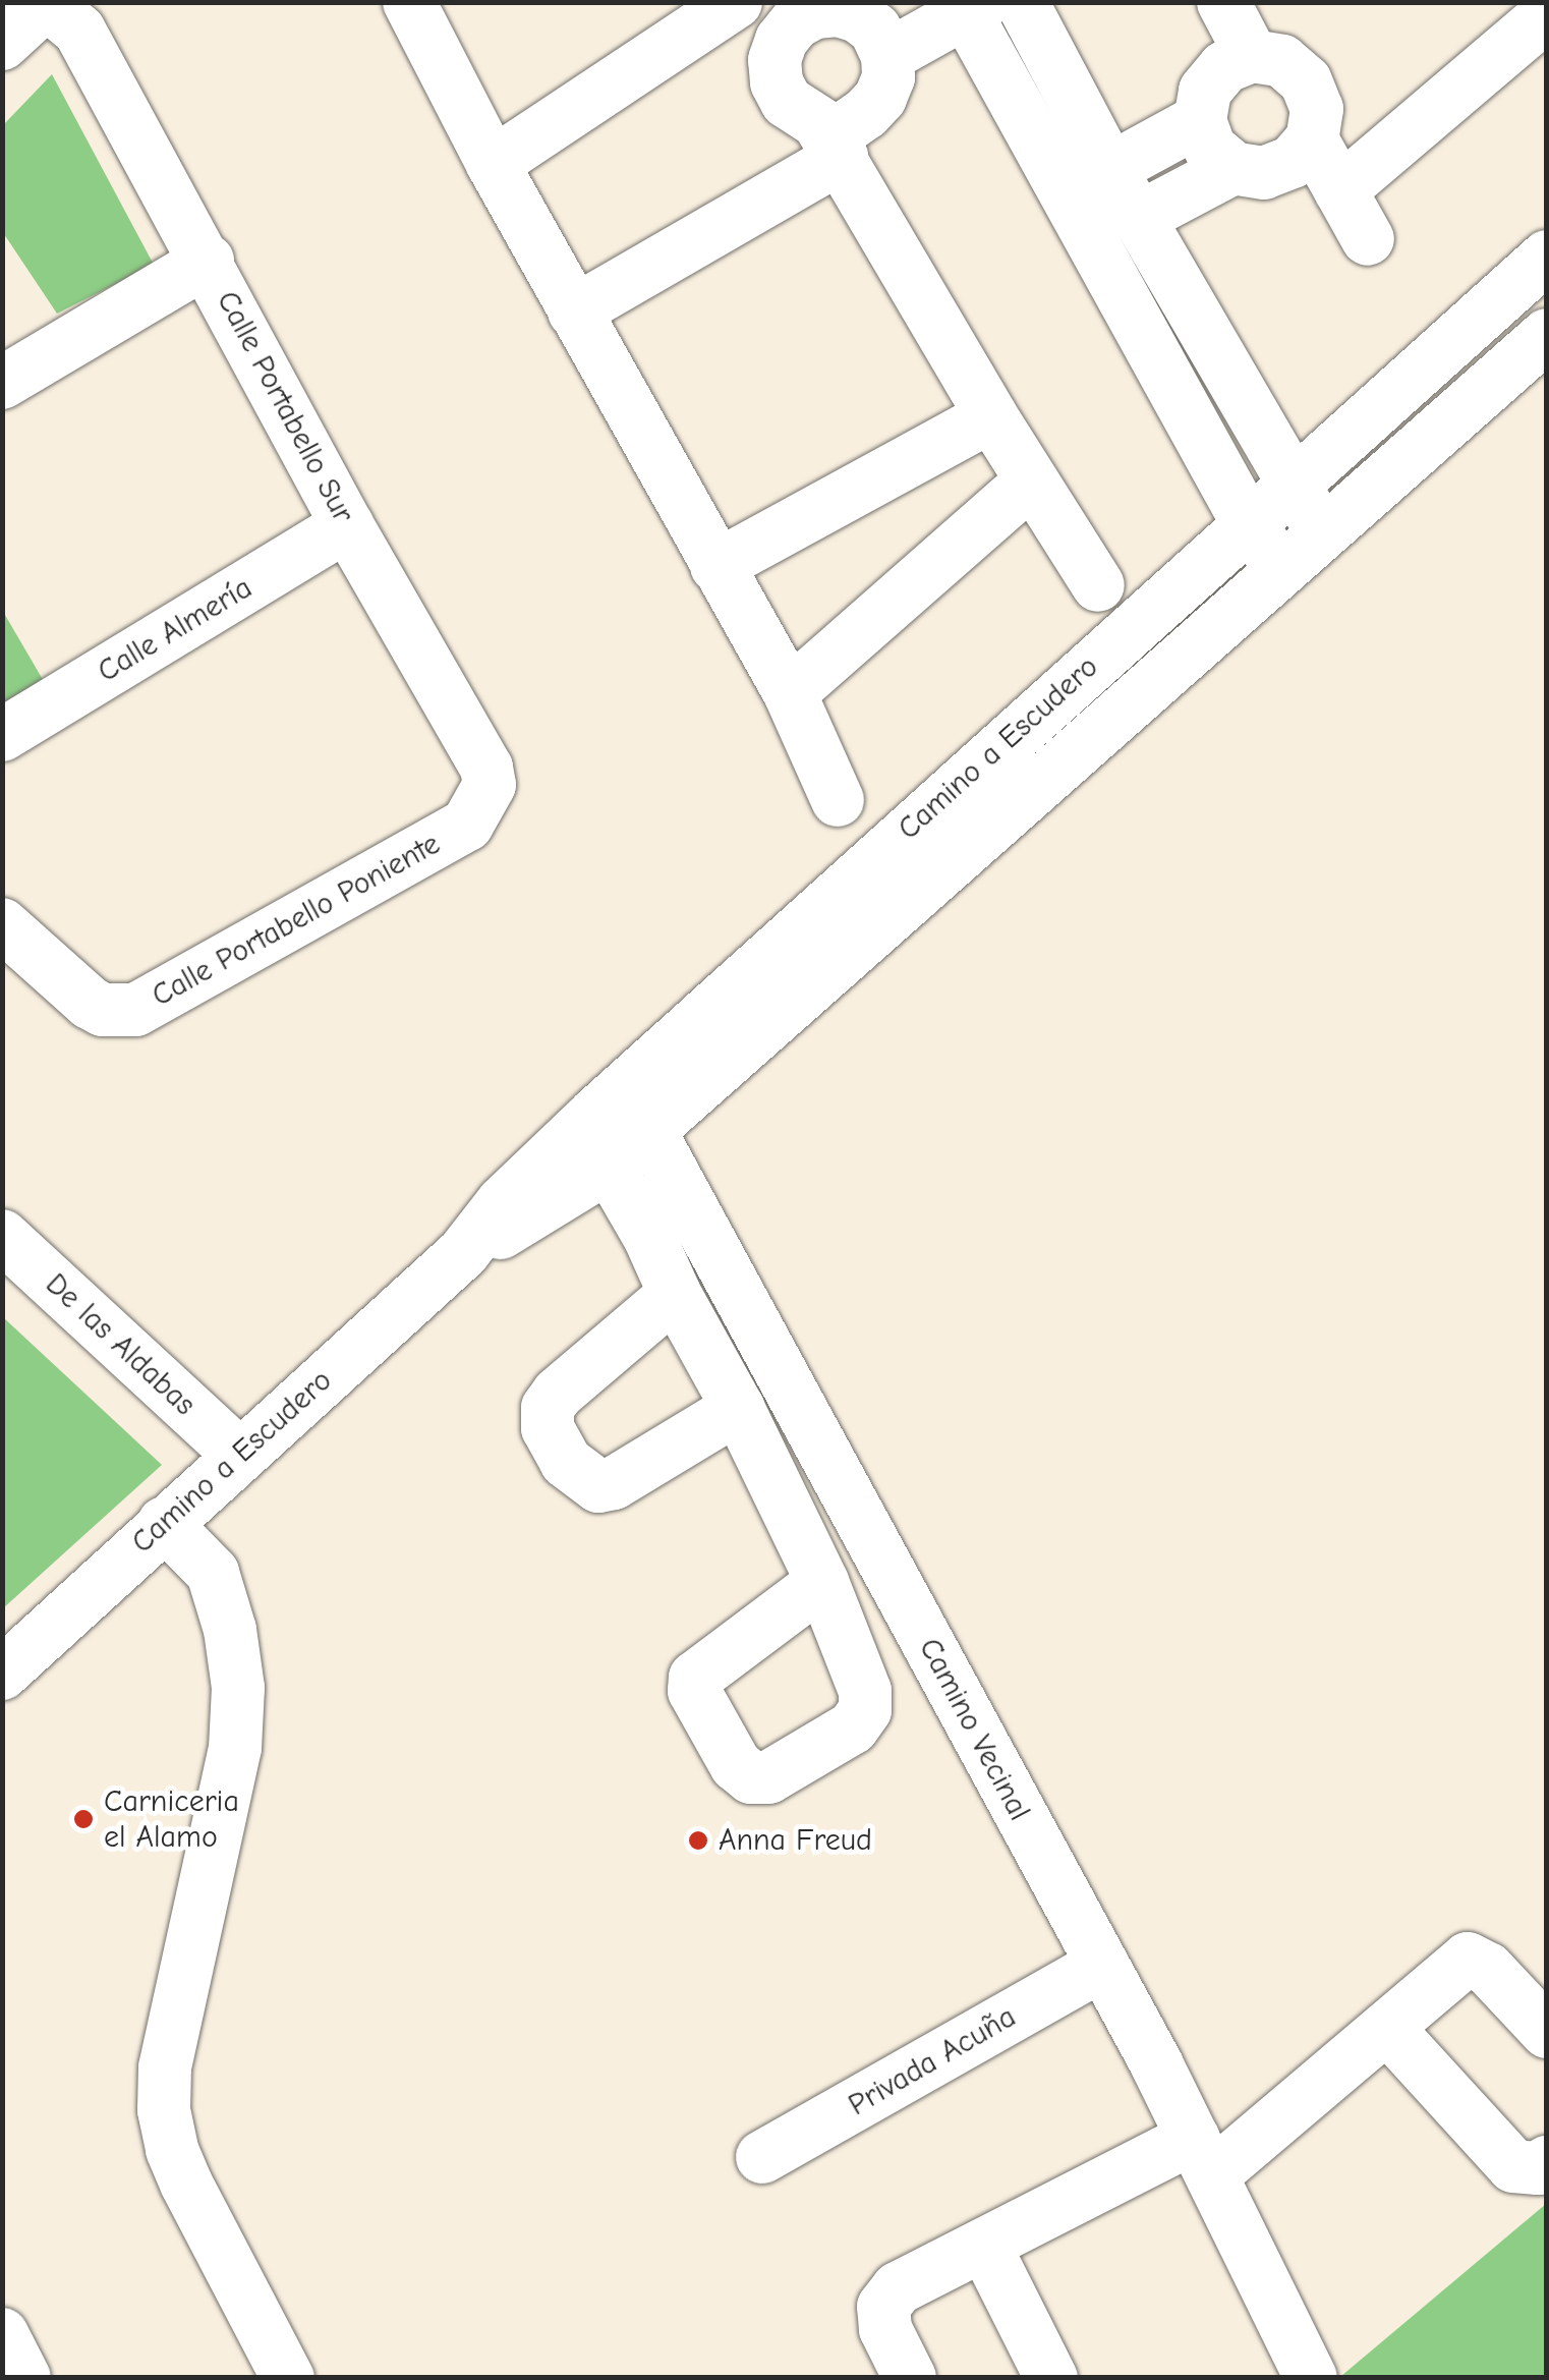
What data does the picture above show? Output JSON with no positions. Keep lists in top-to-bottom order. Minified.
{"streets":{"street":["Calle Portabello Sur","Calle Almería","Camino a Escudero","Calle Portabello Poniente","De las Aldabas","Camino Vecinal","Privada Acuña"]},"crossings":[["Calle Portabello Sur","Calle Almería"],["Calle Portabello Sur","Calle Portabello Poniente"],["Camino a Escudero","De las Aldabas"],["Camino a Escudero","Camino Vecinal"],["Camino Vecinal","Privada Acuña"]],"places":["Carniceria el Alamo","Anna Freud"]}
